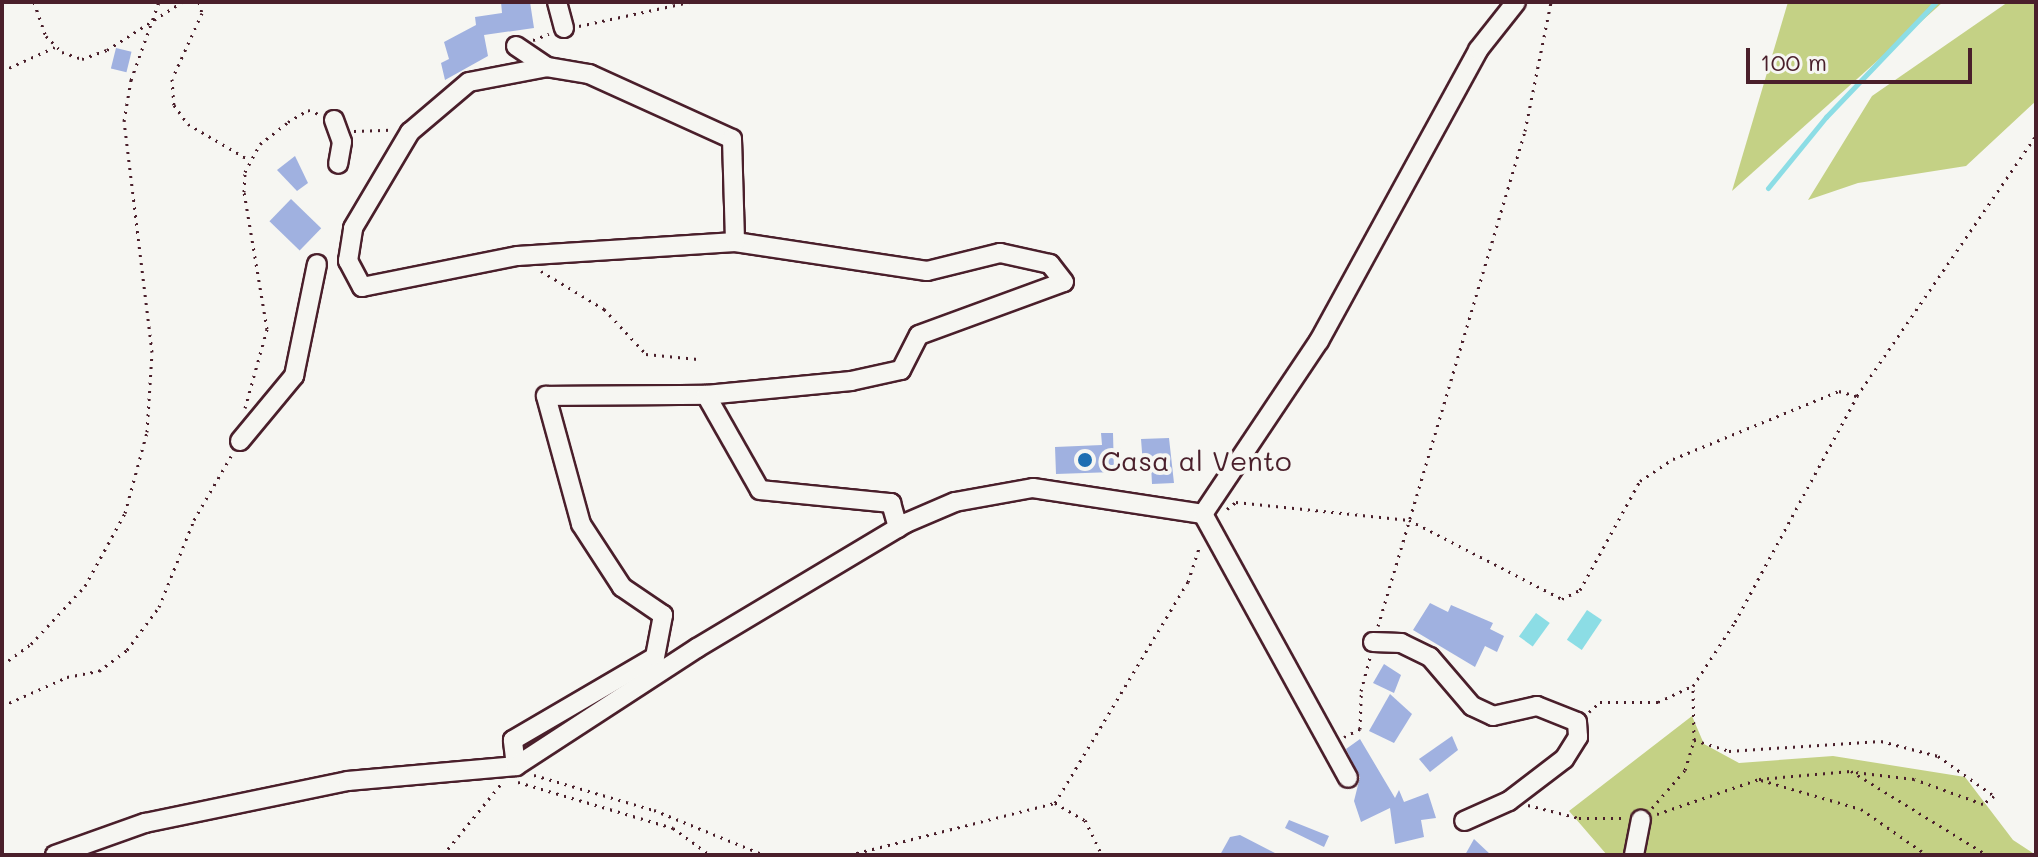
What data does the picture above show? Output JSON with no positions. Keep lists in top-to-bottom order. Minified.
{"places":["Casa al Vento"],"scale_bar":"100 m"}
